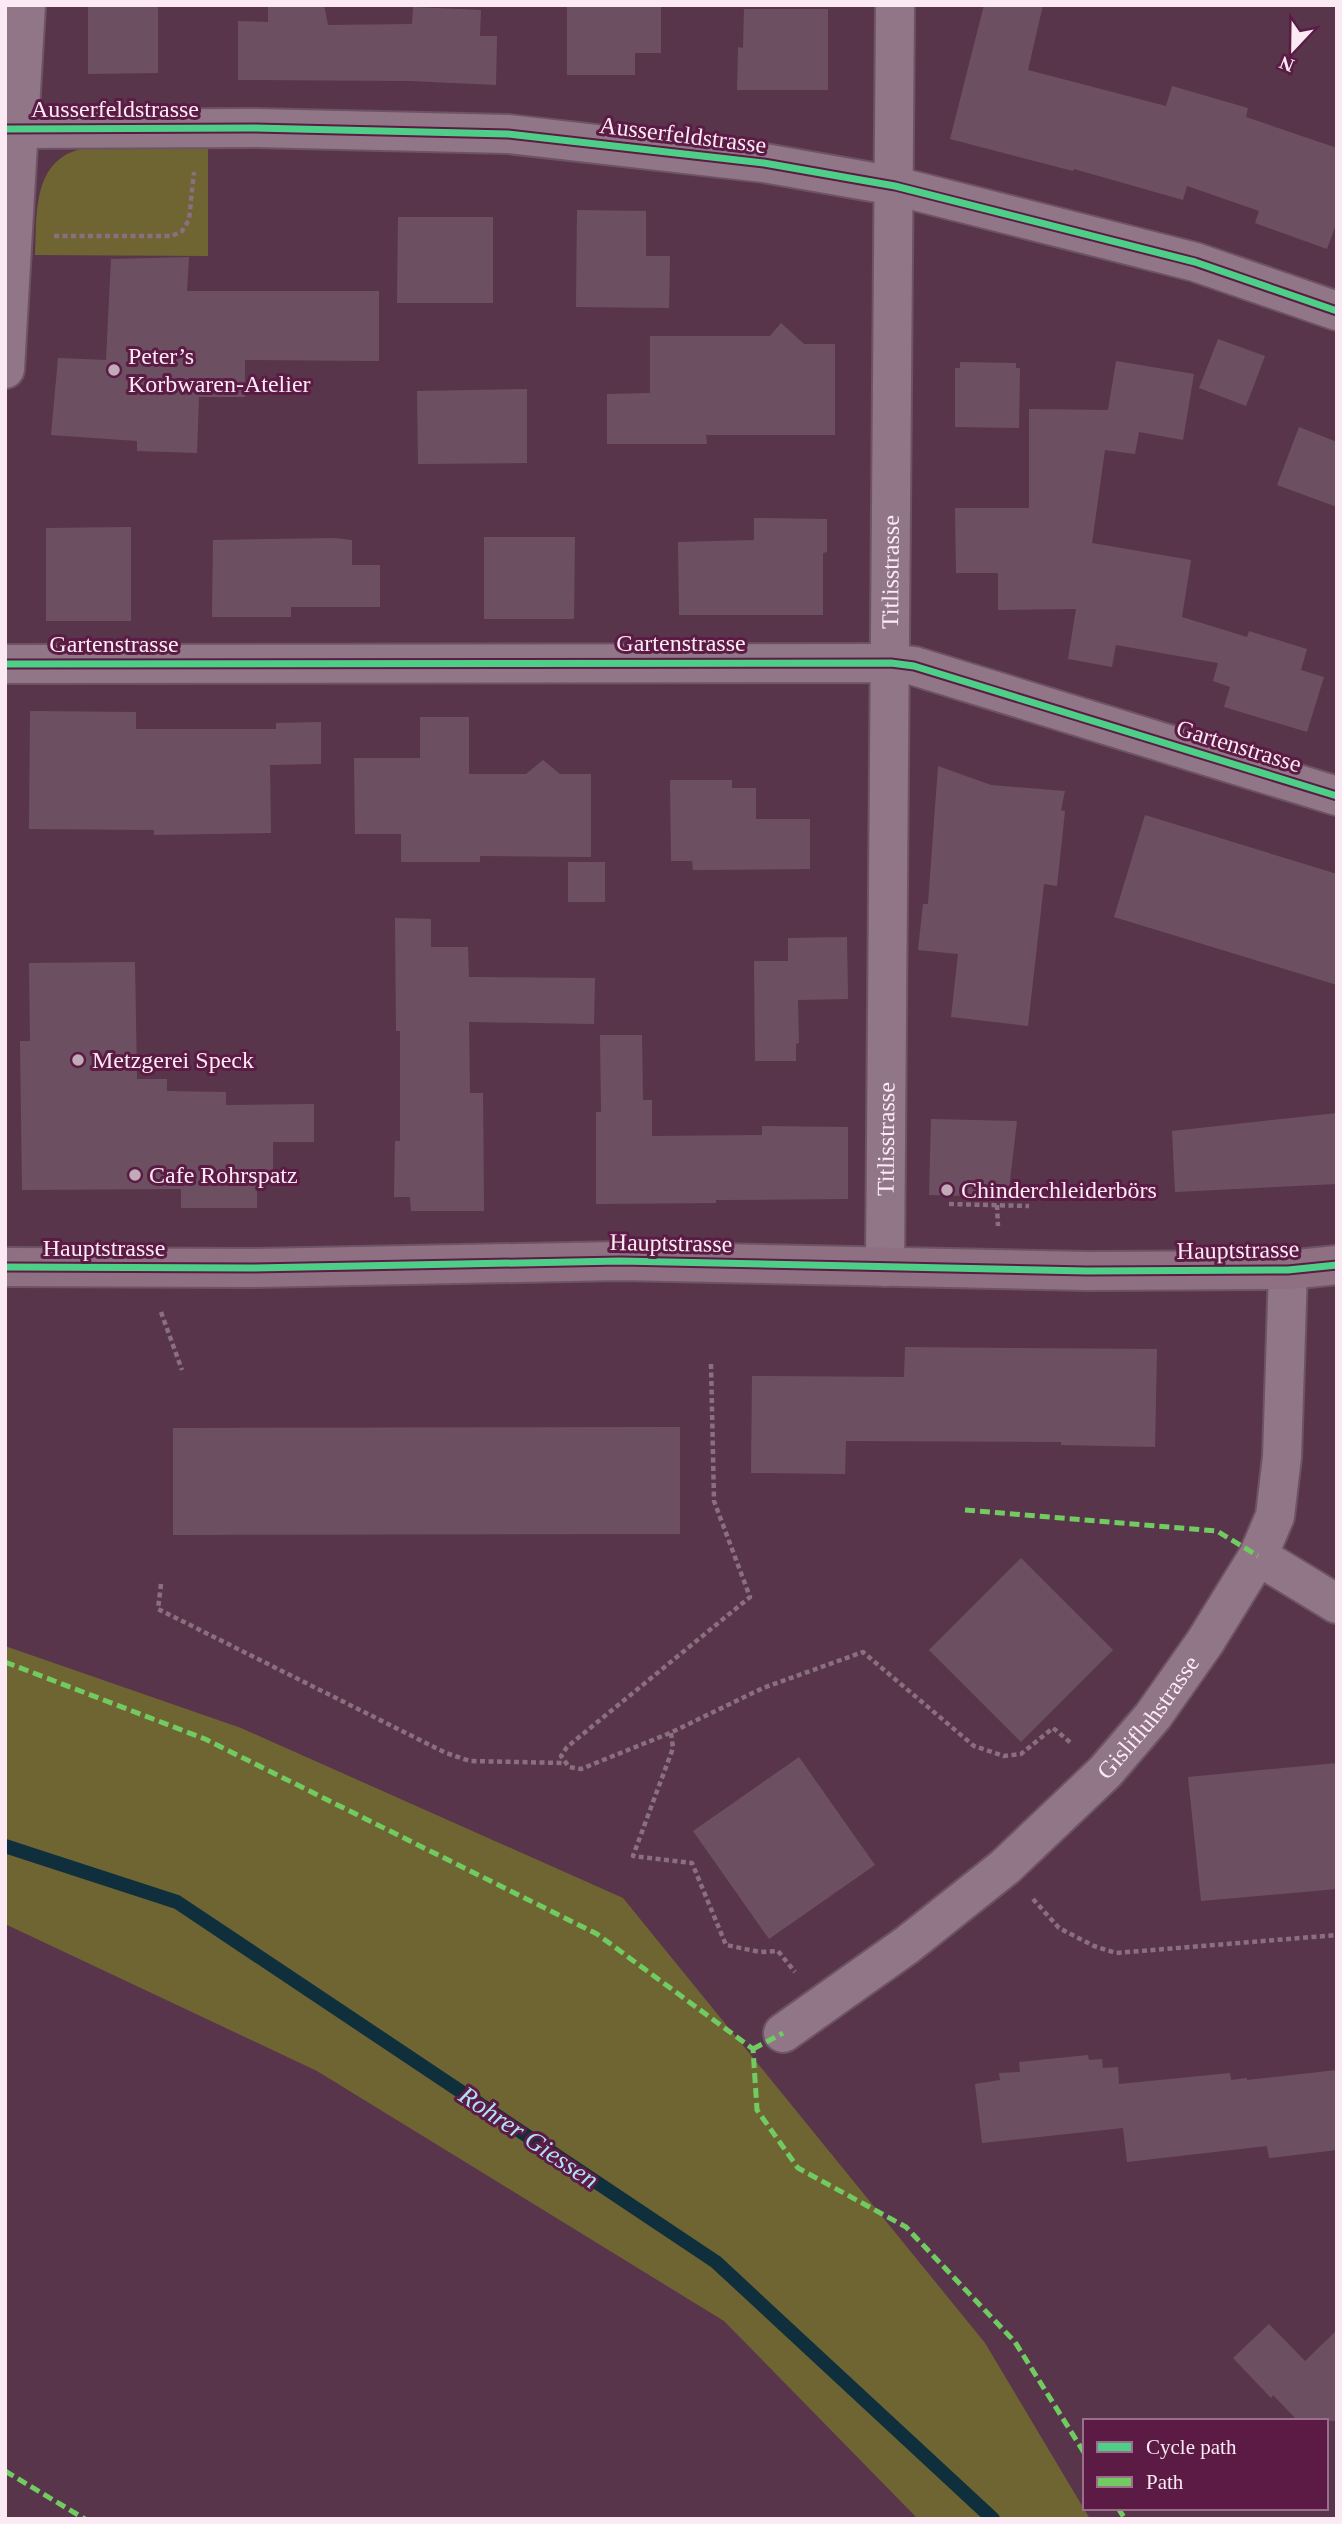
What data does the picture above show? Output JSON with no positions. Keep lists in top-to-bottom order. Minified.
{"streets":{"main road":["Hauptstrasse"],"street":["Ausserfeldstrasse","Titlisstrasse","Gartenstrasse","Gislifluhstrasse"]},"crossings":[["Ausserfeldstrasse","Titlisstrasse"],["Titlisstrasse","Gartenstrasse"],["Titlisstrasse","Hauptstrasse"],["Hauptstrasse","Gislifluhstrasse"]],"water":["Rohrer Giessen"],"places":["Peter’s Korbwaren-Atelier","Metzgerei Speck","Cafe Rohrspatz","Chinderchleiderbörs"],"legend":["Cycle path","Path"],"north":"bottom"}
